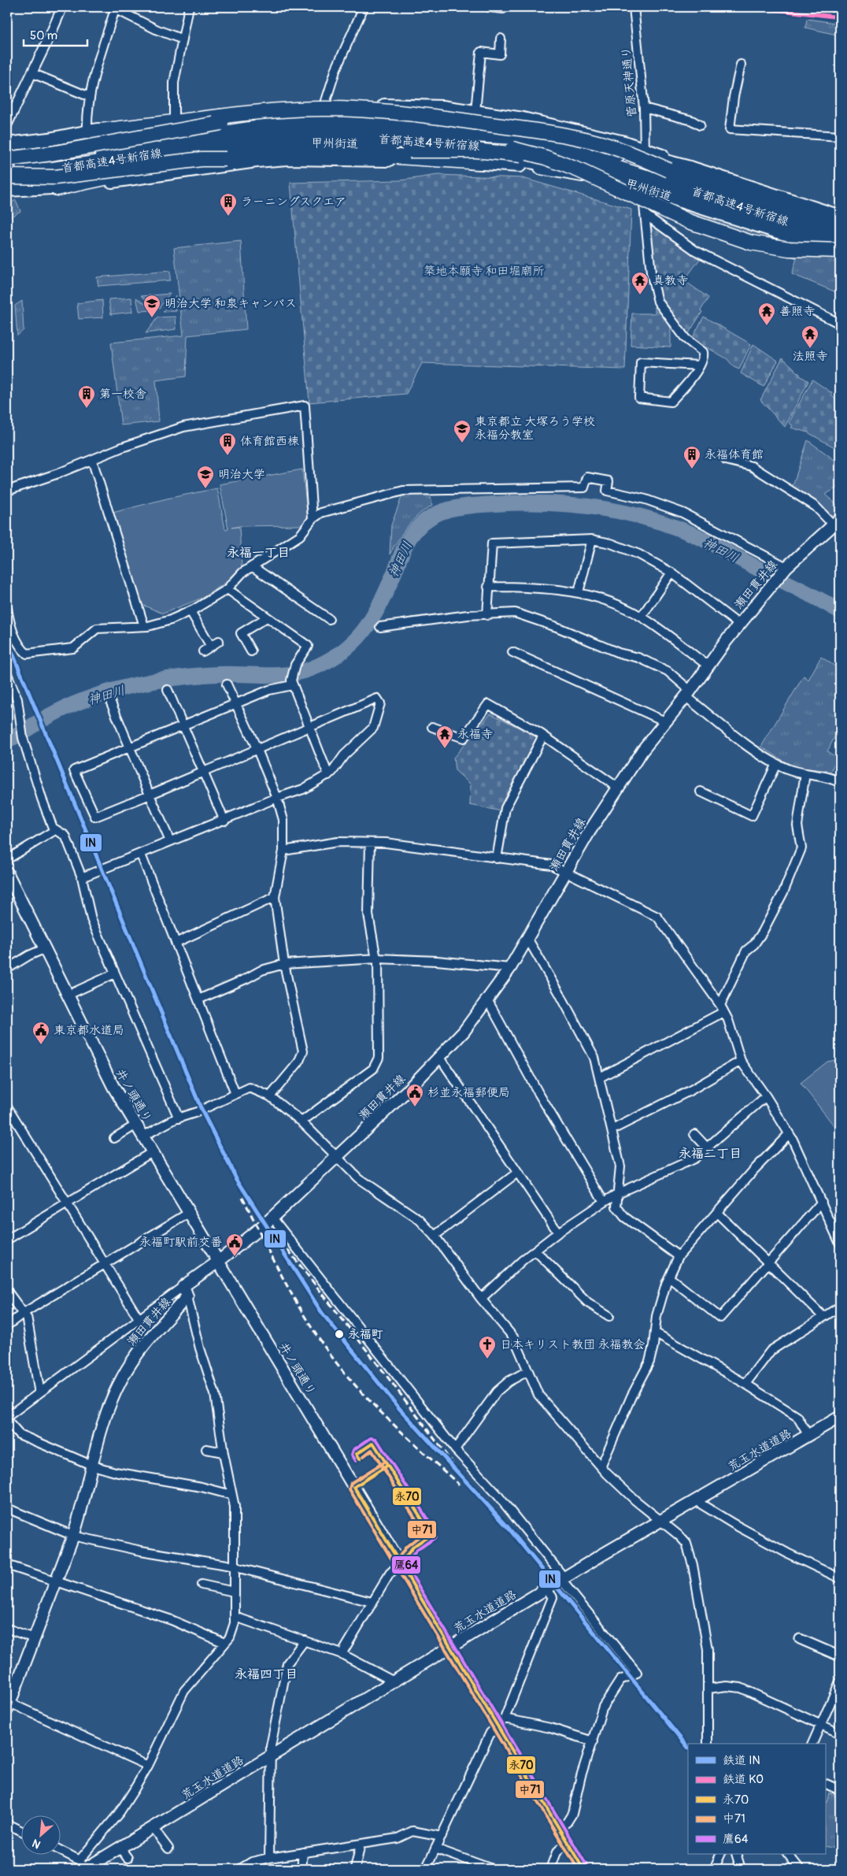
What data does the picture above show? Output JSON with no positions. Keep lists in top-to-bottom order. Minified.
{"streets":{"highway":["首都高速4号新宿線","甲州街道"],"main road":["瀬田貫井線","井ノ頭通り","荒玉水道道路"],"street":["菅原天神通り"]},"crossings":[["菅原天神通り","甲州街道"],["瀬田貫井線","井ノ頭通り"],["井ノ頭通り","荒玉水道道路"]],"districts":["永福一丁目","永福二丁目","永福四丁目"],"water":["神田川"],"parks":["築地本願寺 和田堀廟所"],"places":{"building":["ラーニングスクエア","第一校舎","体育館西棟","永福体育館"],"temple":["真教寺","善照寺","法照寺","永福寺"],"school or university":["明治大学 和泉キャンパス","東京都立 大塚ろう学校 永福分教室","明治大学"],"public building":["東京都水道局","杉並永福郵便局","永福町駅前交番"],"other":["永福町"],"church":["日本キリスト教団 永福教会"]},"lines":["rail line KO","rail line IN","transit line 鷹64","transit line 永70","transit line 中71"],"legend":["鉄道 IN","鉄道 KO","永70","中71","鷹64"],"scale_bar":"50 m","north":"bottom left"}
